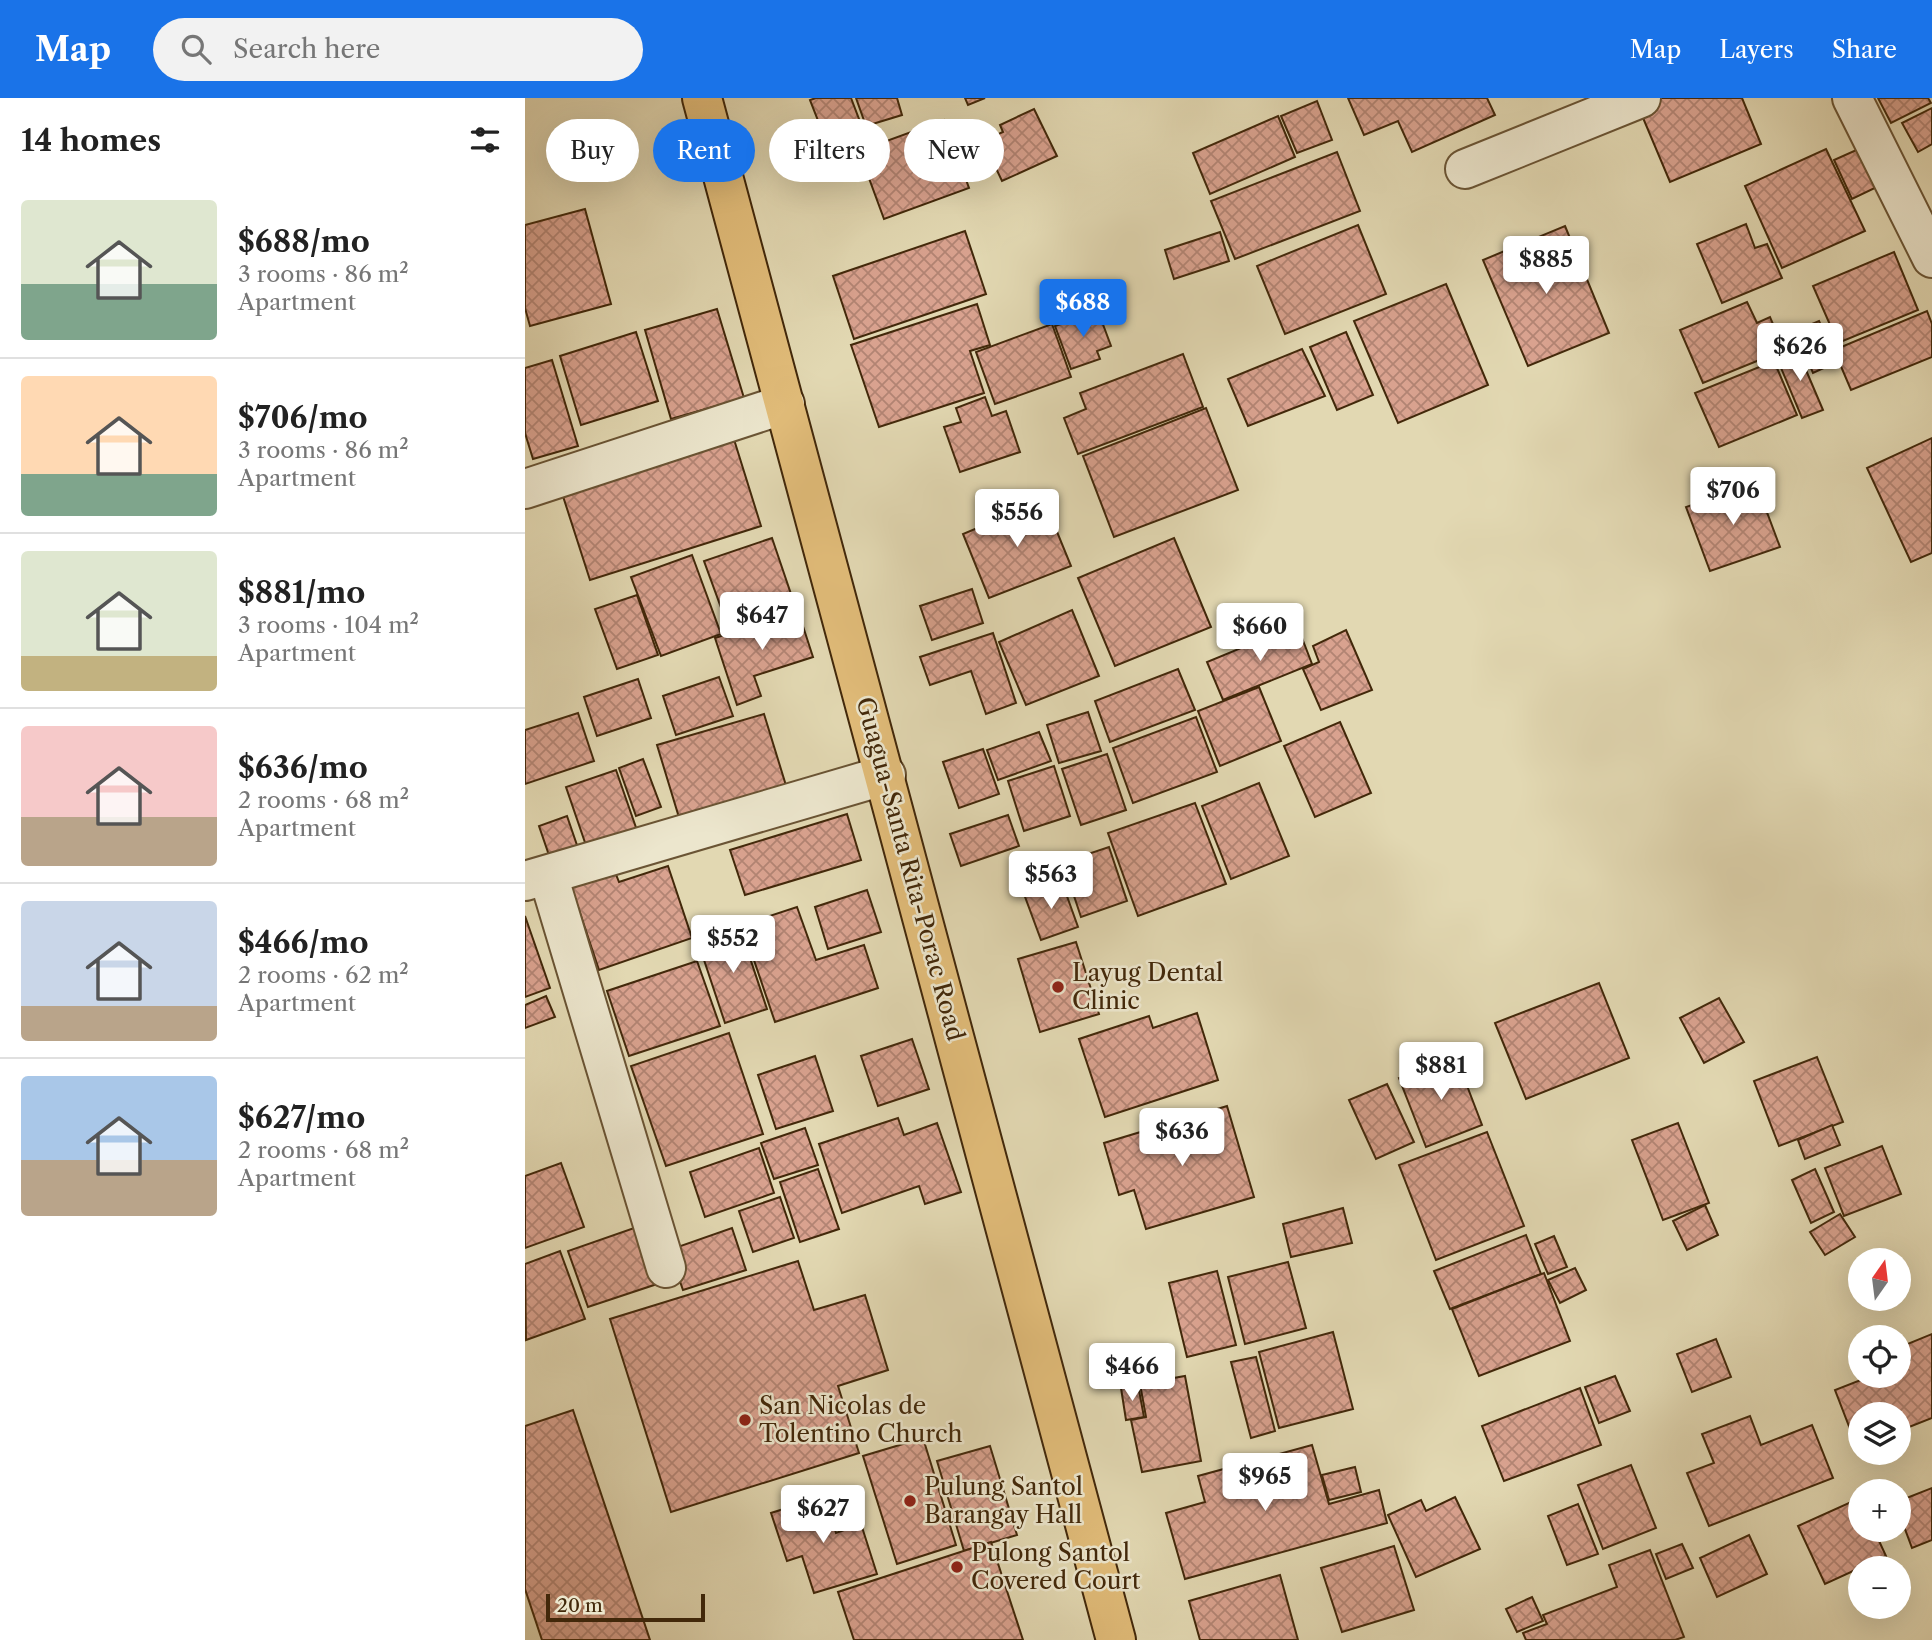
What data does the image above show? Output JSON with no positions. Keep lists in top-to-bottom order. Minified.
{"streets":{"main road":["Guagua-Santa Rita-Porac Road"]},"places":["Layug Dental Clinic","San Nicolas de Tolentino Church","Pulung Santol Barangay Hall","Pulong Santol Covered Court"],"scale_bar":"20 m","north":"top","page":{"header":"Map","search":"Search here","nav":["Map","Layers","Share"],"heading":"14 homes","chip":["Buy","Rent","Filters","New"],"list":[{"name":"$688/mo","note":"3 rooms · 86 m² · Apartment"},{"name":"$706/mo","note":"3 rooms · 86 m² · Apartment"},{"name":"$881/mo","note":"3 rooms · 104 m² · Apartment"},{"name":"$636/mo","note":"2 rooms · 68 m² · Apartment"},{"name":"$466/mo","note":"2 rooms · 62 m² · Apartment"},{"name":"$627/mo","note":"2 rooms · 68 m² · Apartment"}],"price":["$885","$688","$626","$706","$556","$647","$660","$563","$552","$881","$636","$466","$965","$627"],"map_buttons":["+","−"],"scale":"20 m"}}
